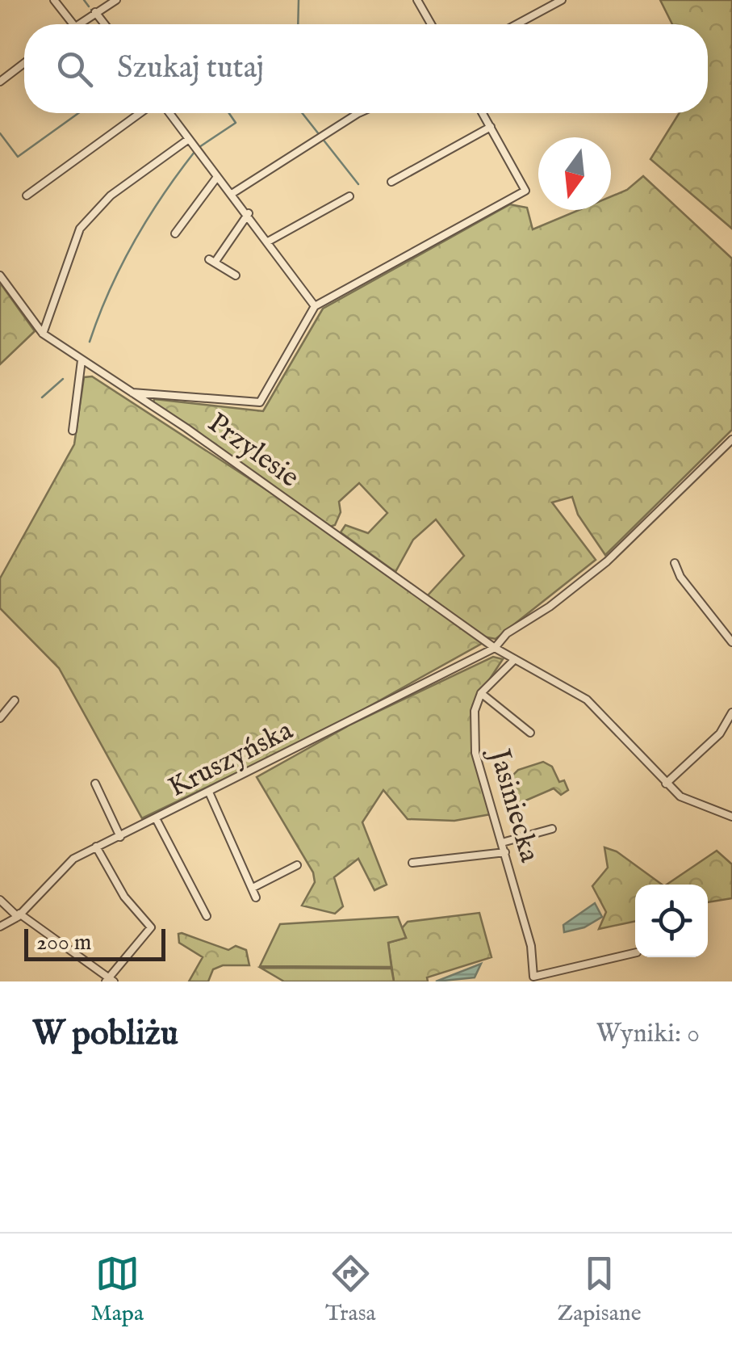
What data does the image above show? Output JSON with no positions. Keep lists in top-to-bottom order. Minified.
{"streets":{"street":["Przylesie","Kruszyńska","Jasiniecka"]},"crossings":[["Przylesie","Kruszyńska"]],"scale_bar":"200 m","north":"bottom","page":{"search":"Szukaj tutaj","scale":"200 m","heading":["W pobliżu","Wyniki: 0"],"nav":["Mapa","Trasa","Zapisane"]}}
